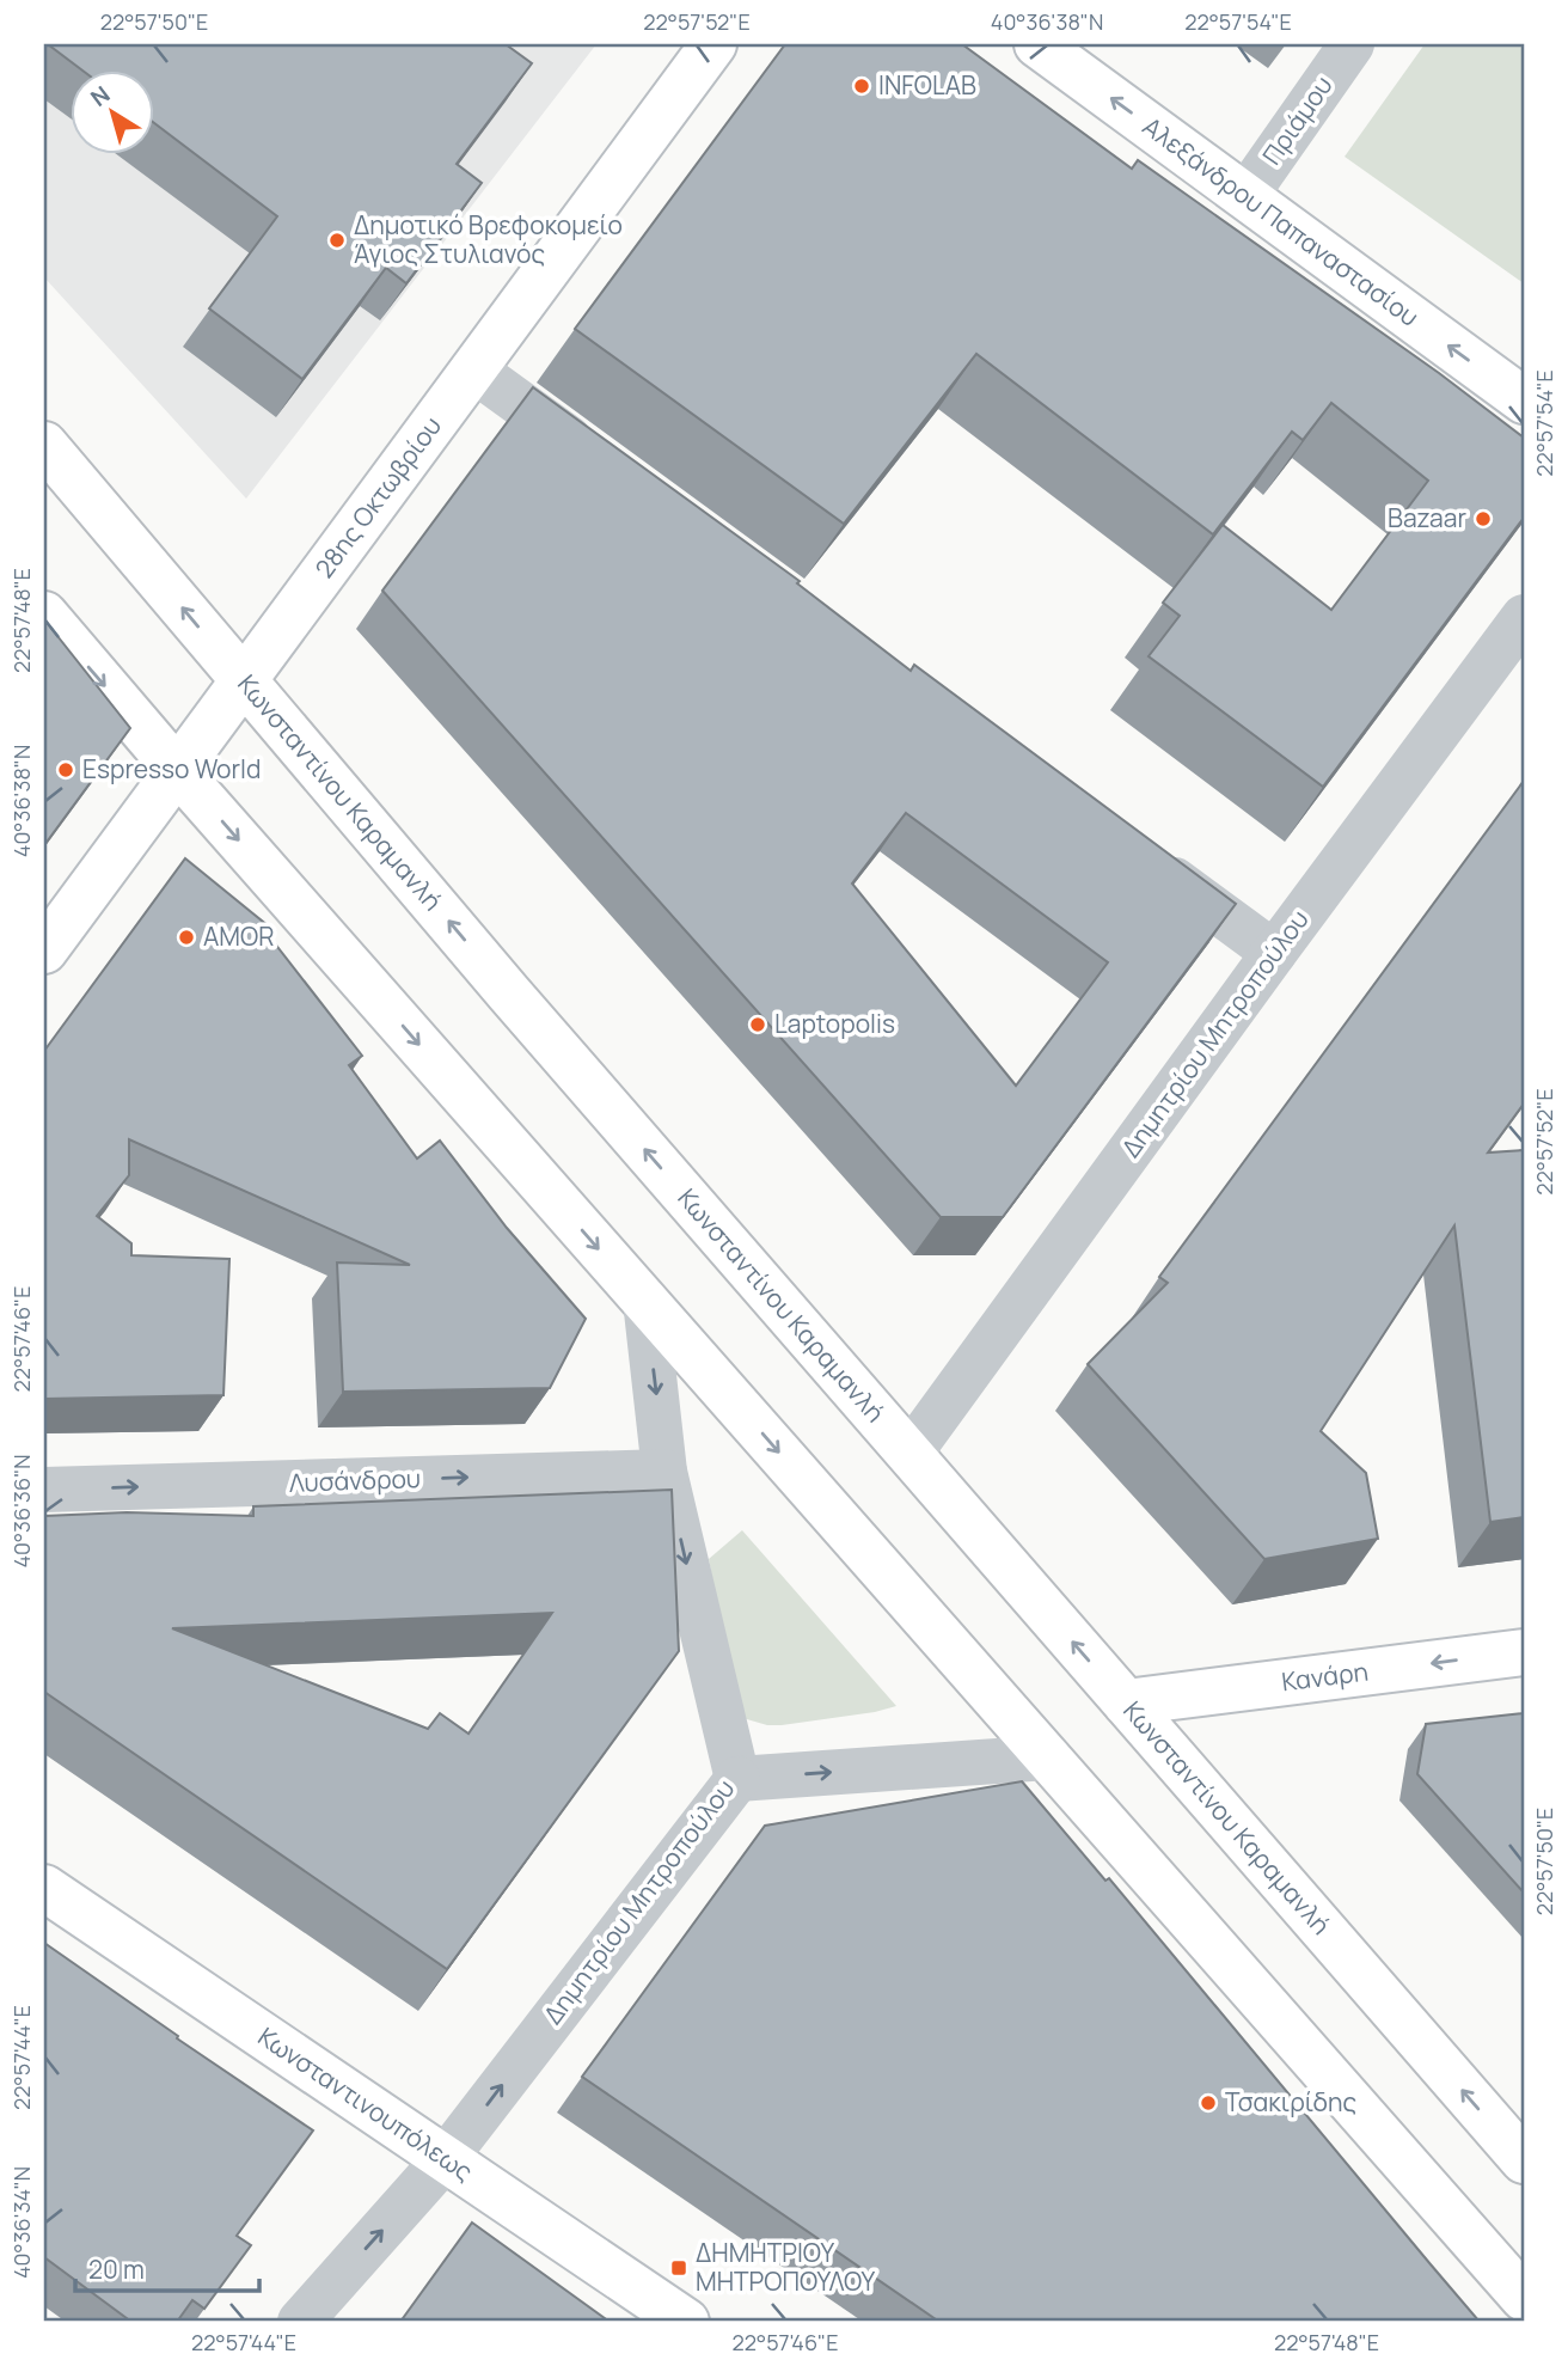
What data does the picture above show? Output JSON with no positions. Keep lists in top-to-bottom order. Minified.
{"streets":{"main road":["Αλεξάνδρου Παπαναστασίου","28ης Οκτωβρίου","Κωνσταντίνου Καραμανλή","Κανάρη","Κωνσταντινουπόλεως"],"street":["Πριάμου","Δημητρίου Μητροπούλου","Λυσάνδρου"]},"crossings":[["Πριάμου","Αλεξάνδρου Παπαναστασίου"],["28ης Οκτωβρίου","Κωνσταντίνου Καραμανλή"],["Κωνσταντίνου Καραμανλή","Δημητρίου Μητροπούλου"],["Κωνσταντίνου Καραμανλή","Κανάρη"],["Δημητρίου Μητροπούλου","Λυσάνδρου"],["Δημητρίου Μητροπούλου","Κωνσταντινουπόλεως"]],"one_way":["Αλεξάνδρου Παπαναστασίου","Λυσάνδρου","Κανάρη"],"places":{"other":["INFOLAB","Δημοτικό Βρεφοκομείο Άγιος Στυλιανός","Bazaar","Espresso World","AMOR","Laptopolis","Τσακιρίδης"],"transit":["ΔΗΜΗΤΡΙΟΥ ΜΗΤΡΟΠΟΥΛΟΥ"]},"scale_bar":"20 m","north":"top left","coordinates":["22°57'50\"E","22°57'52\"E","40°36'38\"N","22°57'54\"E","22°57'48\"E","22°57'46\"E","40°36'36\"N","22°57'44\"E","40°36'34\"N"]}
